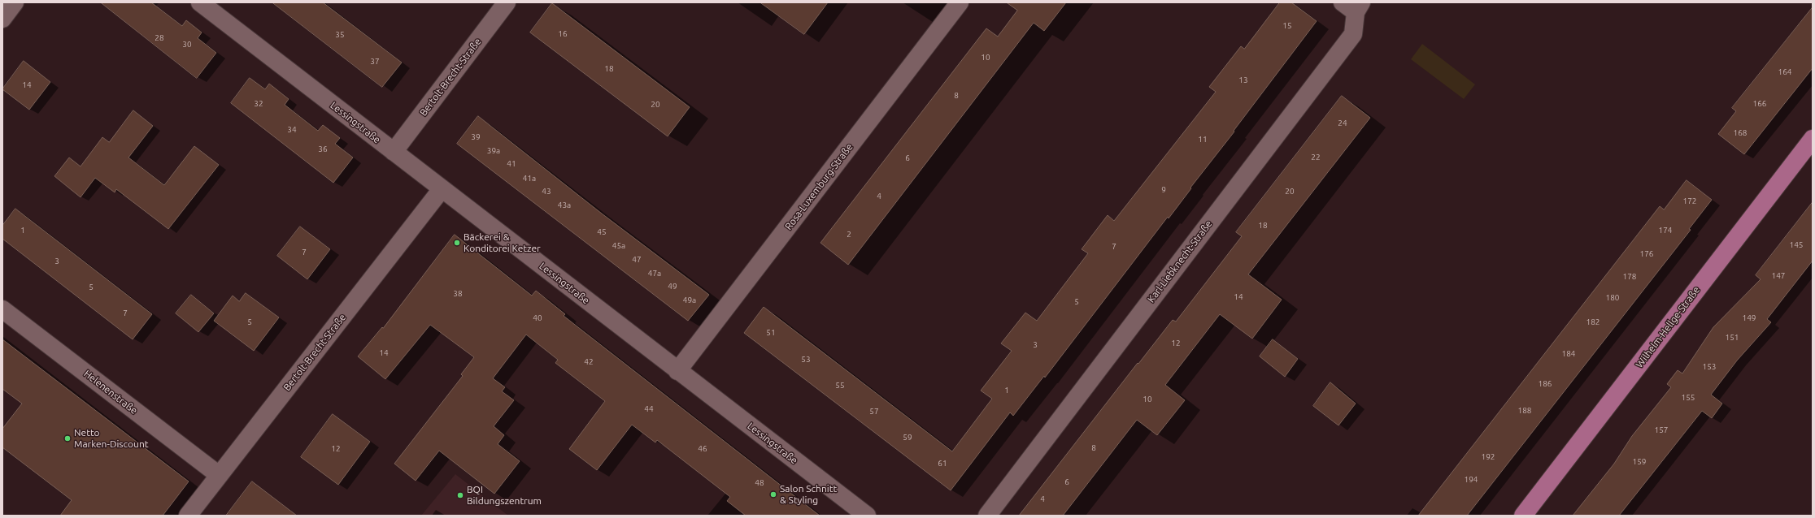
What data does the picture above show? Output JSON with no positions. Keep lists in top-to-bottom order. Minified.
{"streets":{"main road":["Wilhelm-Hellge-Straße"],"street":["Bertolt-Brecht-Straße","Lessingstraße","Rosa-Luxemburg-Straße","Karl-Liebknecht-Straße","Helenenstraße"]},"crossings":[["Bertolt-Brecht-Straße","Lessingstraße"],["Bertolt-Brecht-Straße","Helenenstraße"],["Lessingstraße","Rosa-Luxemburg-Straße"]],"places":["Bäckerei & Konditorei Ketzer","Netto Marken-Discount","Salon Schnitt & Styling","BQI Bildungszentrum"],"house_numbers":["15","16","35","28","30","10","37","18","164","13","14","8","32","166","20","24","34","168","39","11","36","39a","22","6","41","41a","9","43","20","4","172","43a","18","1","174","45","2","145","45a","7","7","176","47","3","47a","147","178","49","5","38","14","180","49a","5","7","40","149","5","182","51","151","12","3","14","184","53","42","153","186","55","1","155","10","44","188","57","157","59","8","12","46","192","159","61","194","6","48","4"]}
